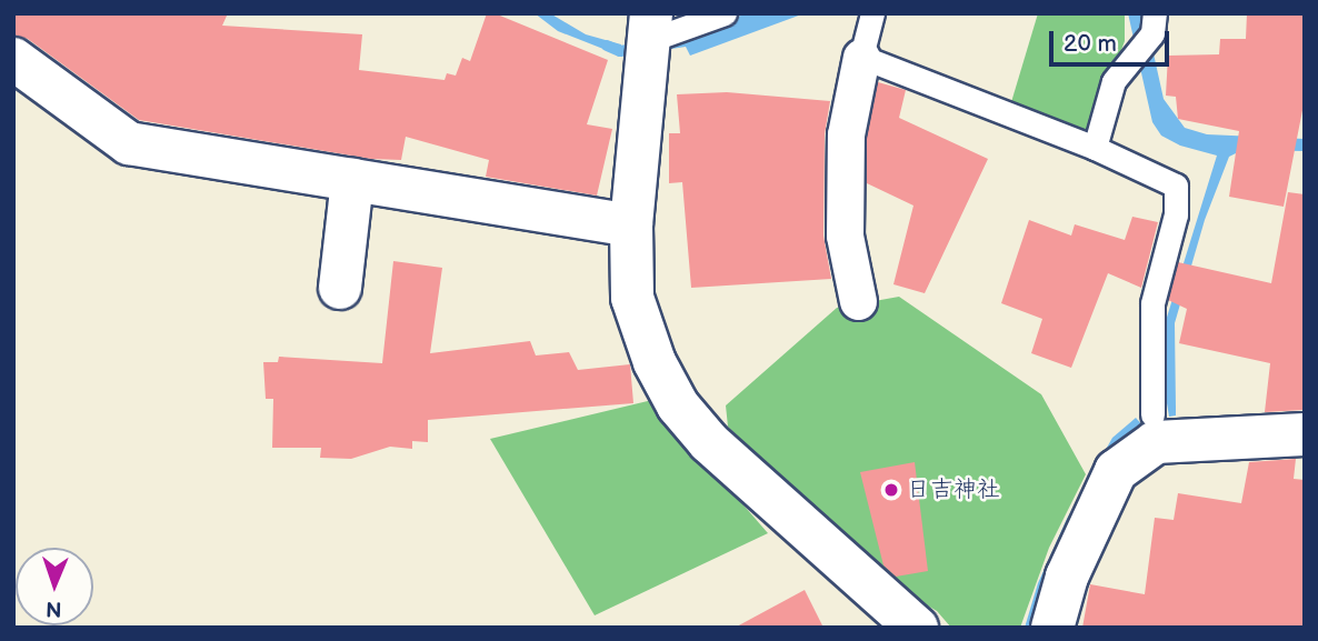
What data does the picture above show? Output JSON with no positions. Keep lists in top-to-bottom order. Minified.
{"places":["日吉神社"],"scale_bar":"20 m","north":"bottom"}
